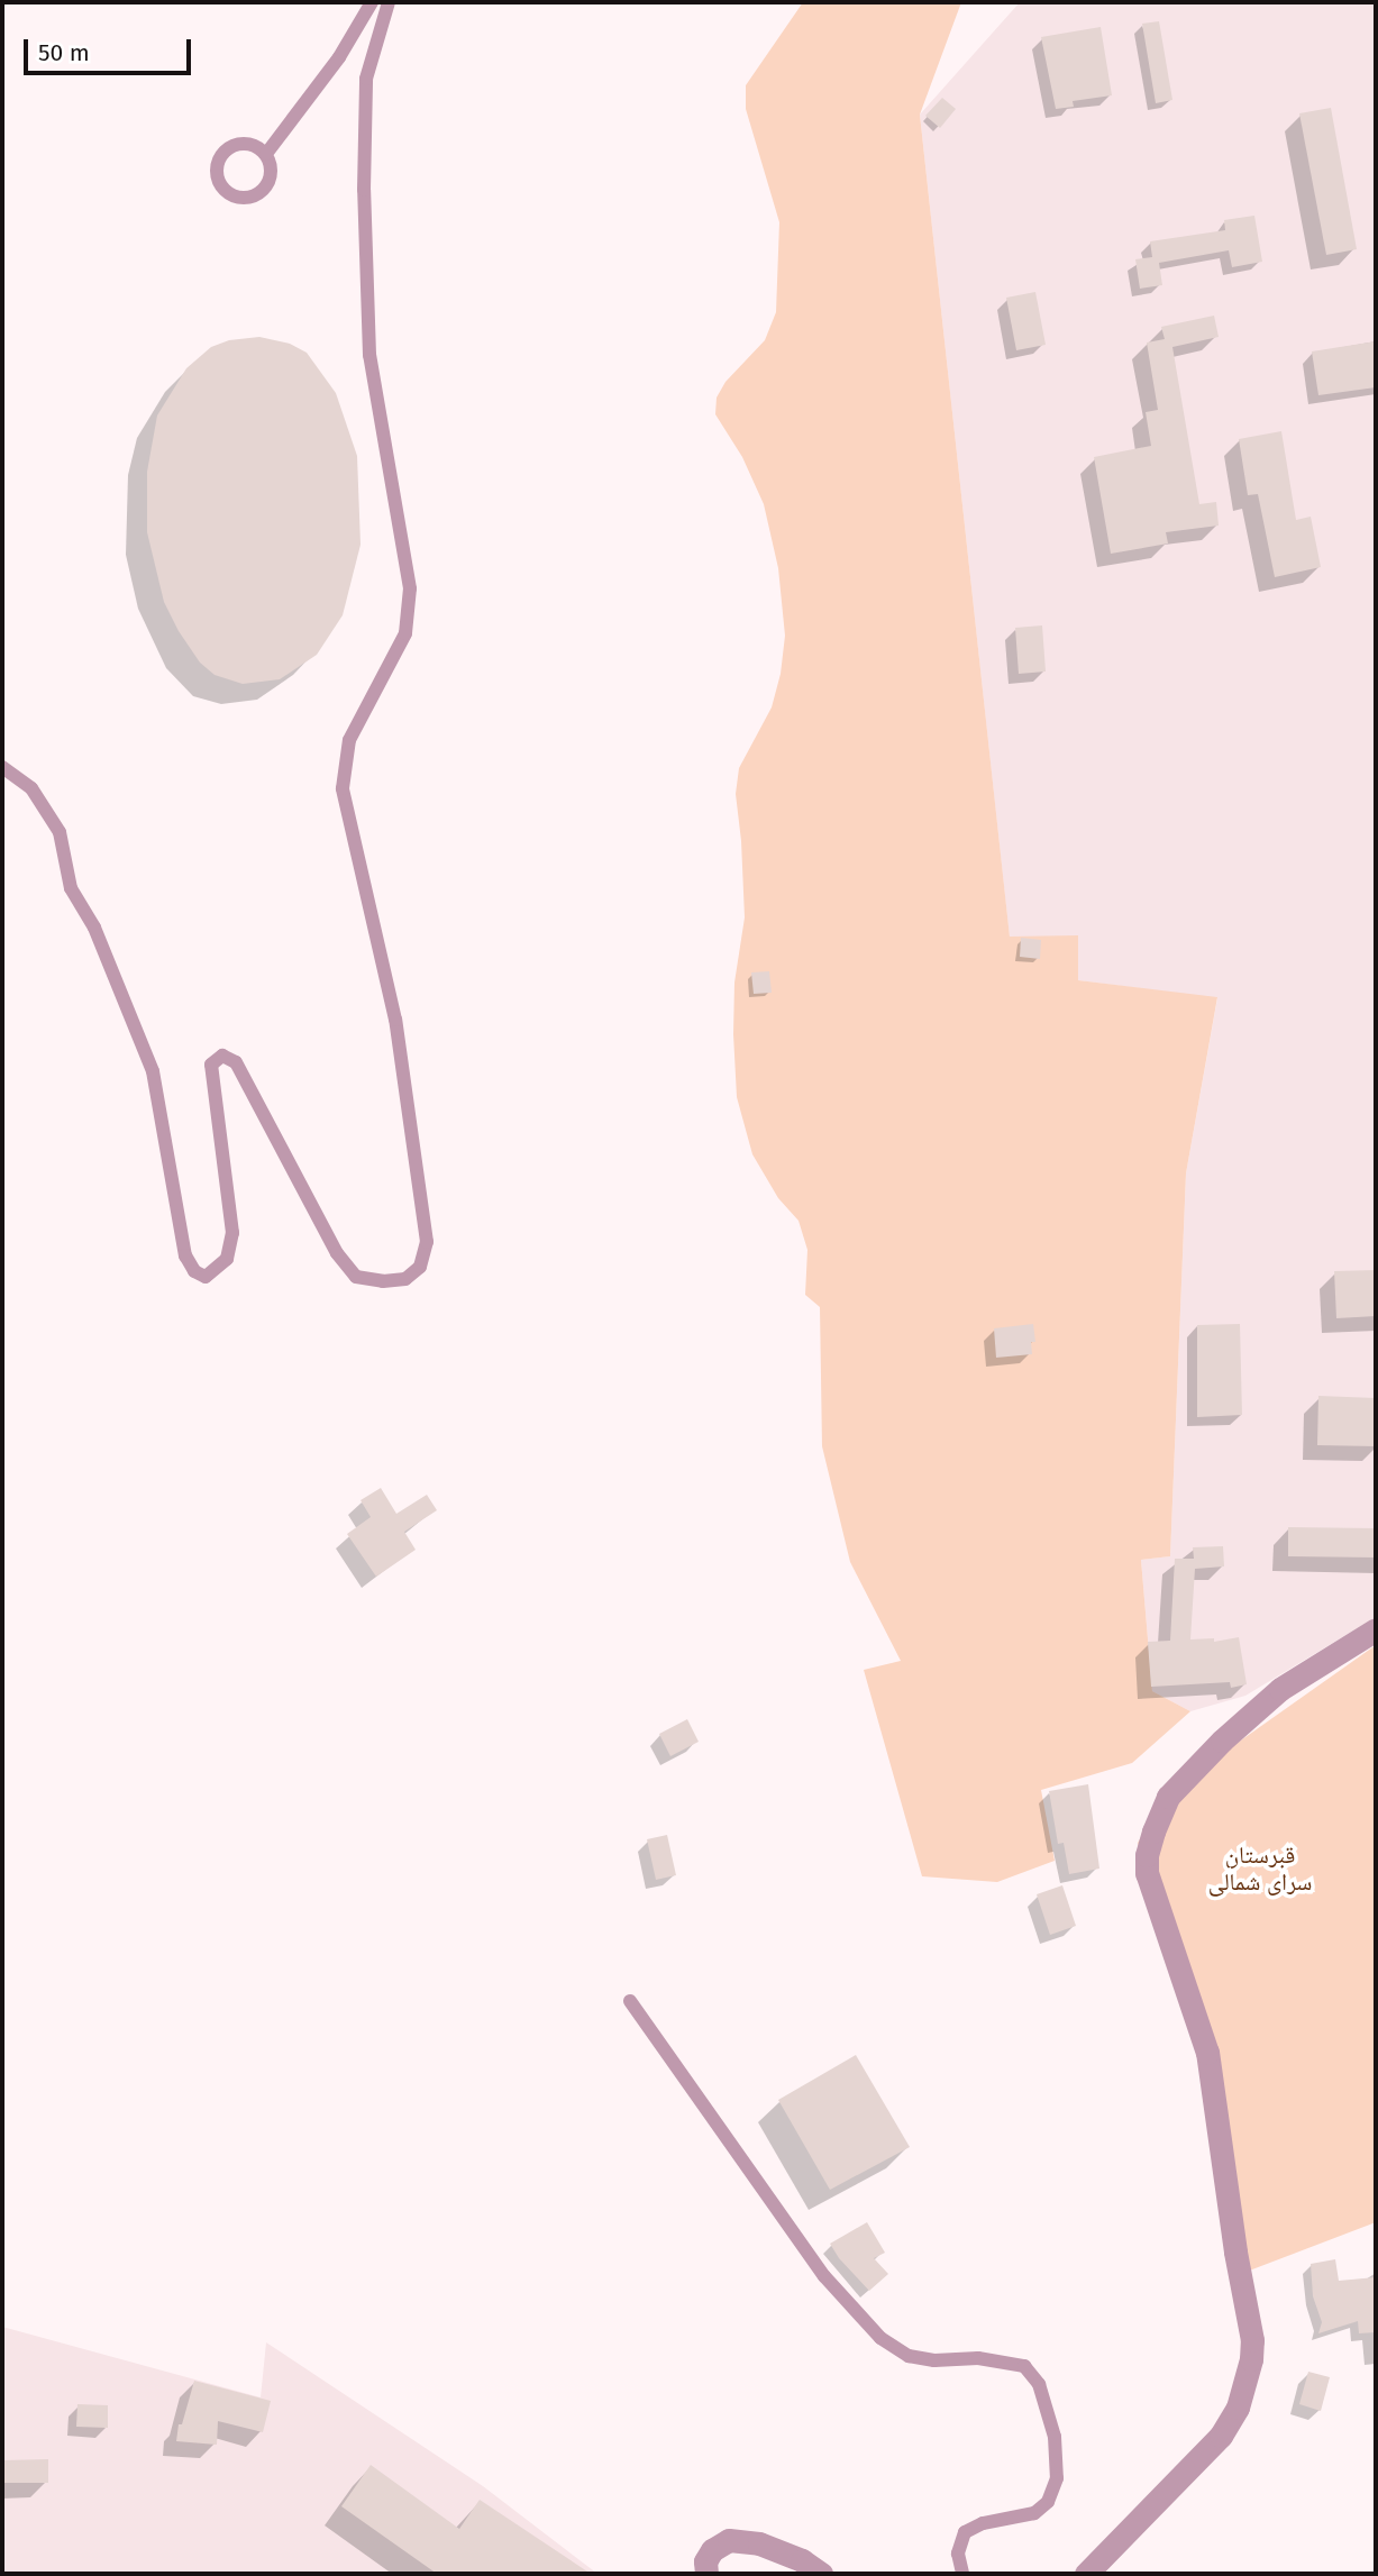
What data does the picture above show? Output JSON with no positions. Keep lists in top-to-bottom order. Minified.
{"parks":["قبرستان سرای شمالی"],"scale_bar":"50 m"}
